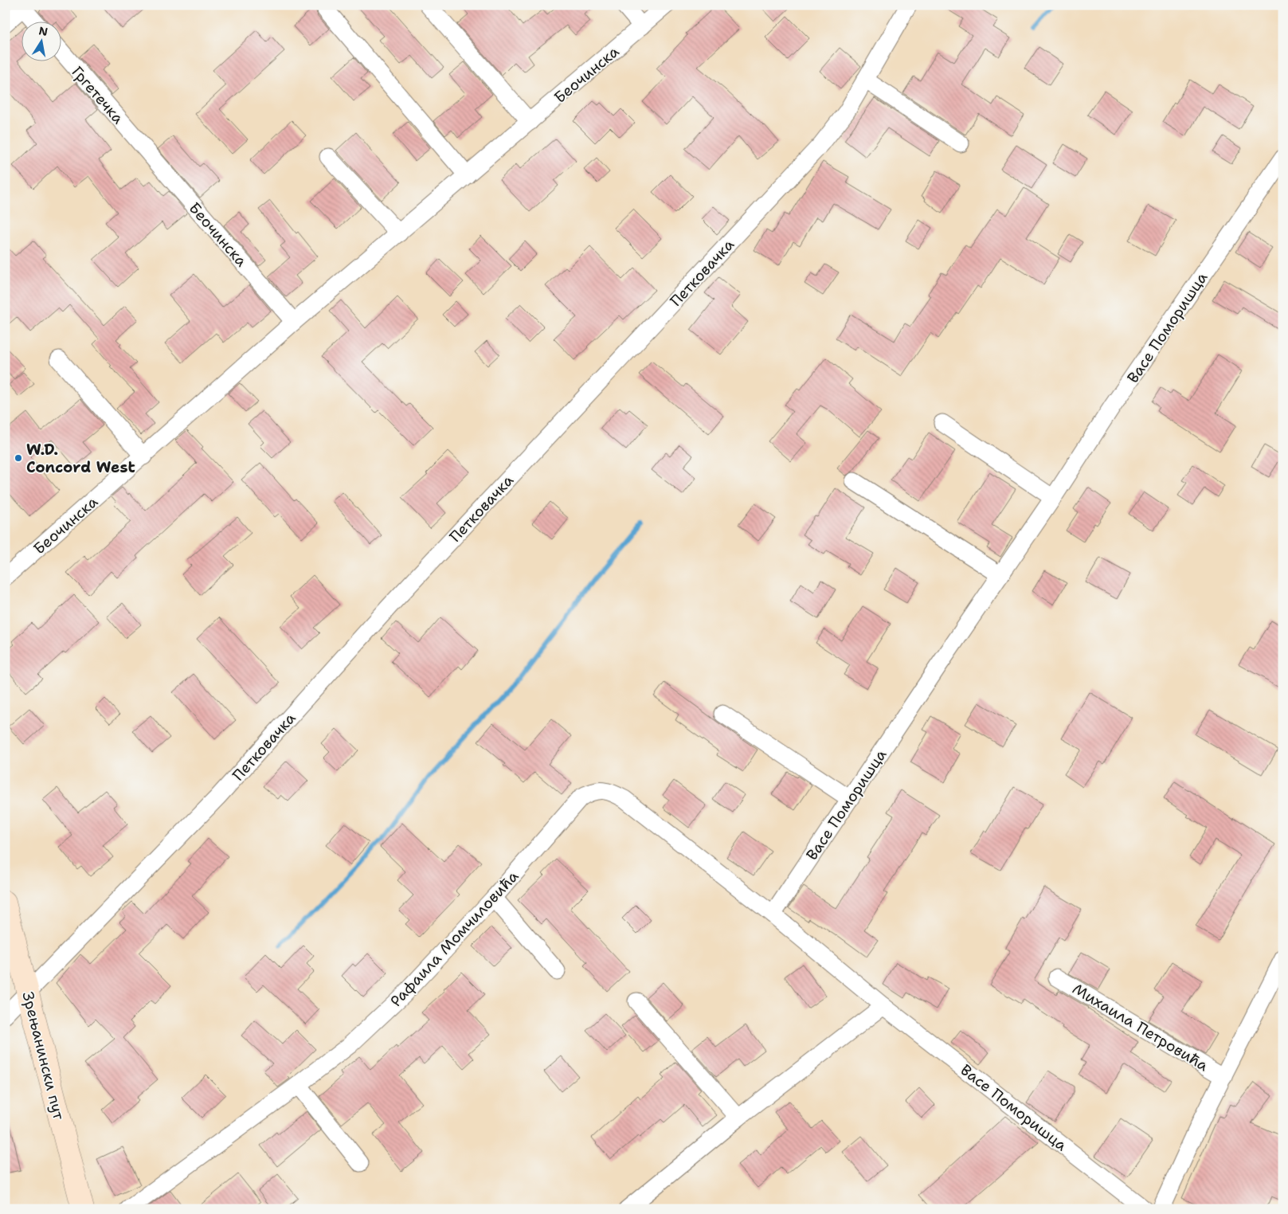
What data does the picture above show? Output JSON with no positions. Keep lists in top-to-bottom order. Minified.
{"streets":{"main road":["Зрењанински пут"],"street":["Беочинска","Гргетечка","Петковачка","Васе Поморишца","Рафаила Момчиловића","Михаила Петровића"]},"crossings":[["Беочинска","Гргетечка"],["Петковачка","Зрењанински пут"],["Васе Поморишца","Рафаила Момчиловића"]],"places":["W.D. Concord West"],"north":"top"}
